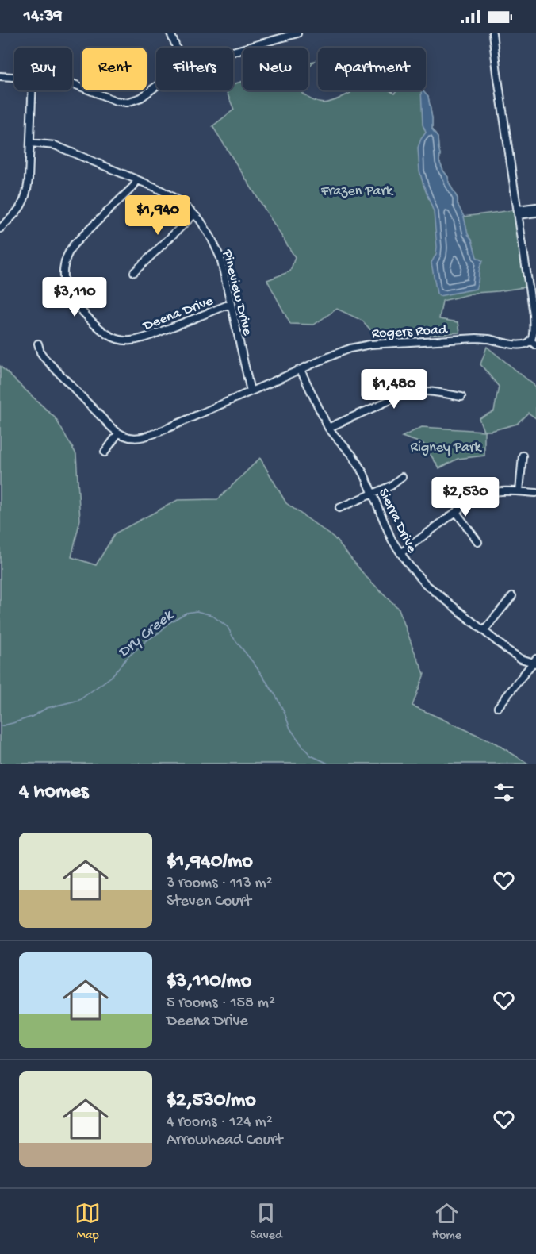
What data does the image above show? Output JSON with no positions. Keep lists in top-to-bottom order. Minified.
{"streets":{"street":["Pineview Drive","Deena Drive","Rogers Road","Sierra Drive"]},"crossings":[["Pineview Drive","Deena Drive"],["Pineview Drive","Rogers Road"],["Rogers Road","Sierra Drive"]],"water":["Dry Creek"],"parks":["Frazen Park","Rigney Park"],"page":{"status":"14:39","chip":["Buy","Rent","Filters","New","Apartment"],"price":["$1,940","$3,110","$1,480","$2,530"],"heading":"4 homes","list":[{"name":"$1,940/mo","note":"3 rooms · 113 m² · Steven Court"},{"name":"$3,110/mo","note":"5 rooms · 158 m² · Deena Drive"},{"name":"$2,530/mo","note":"4 rooms · 124 m² · Arrowhead Court"}],"tabs":["Map","Saved","Home"]}}
